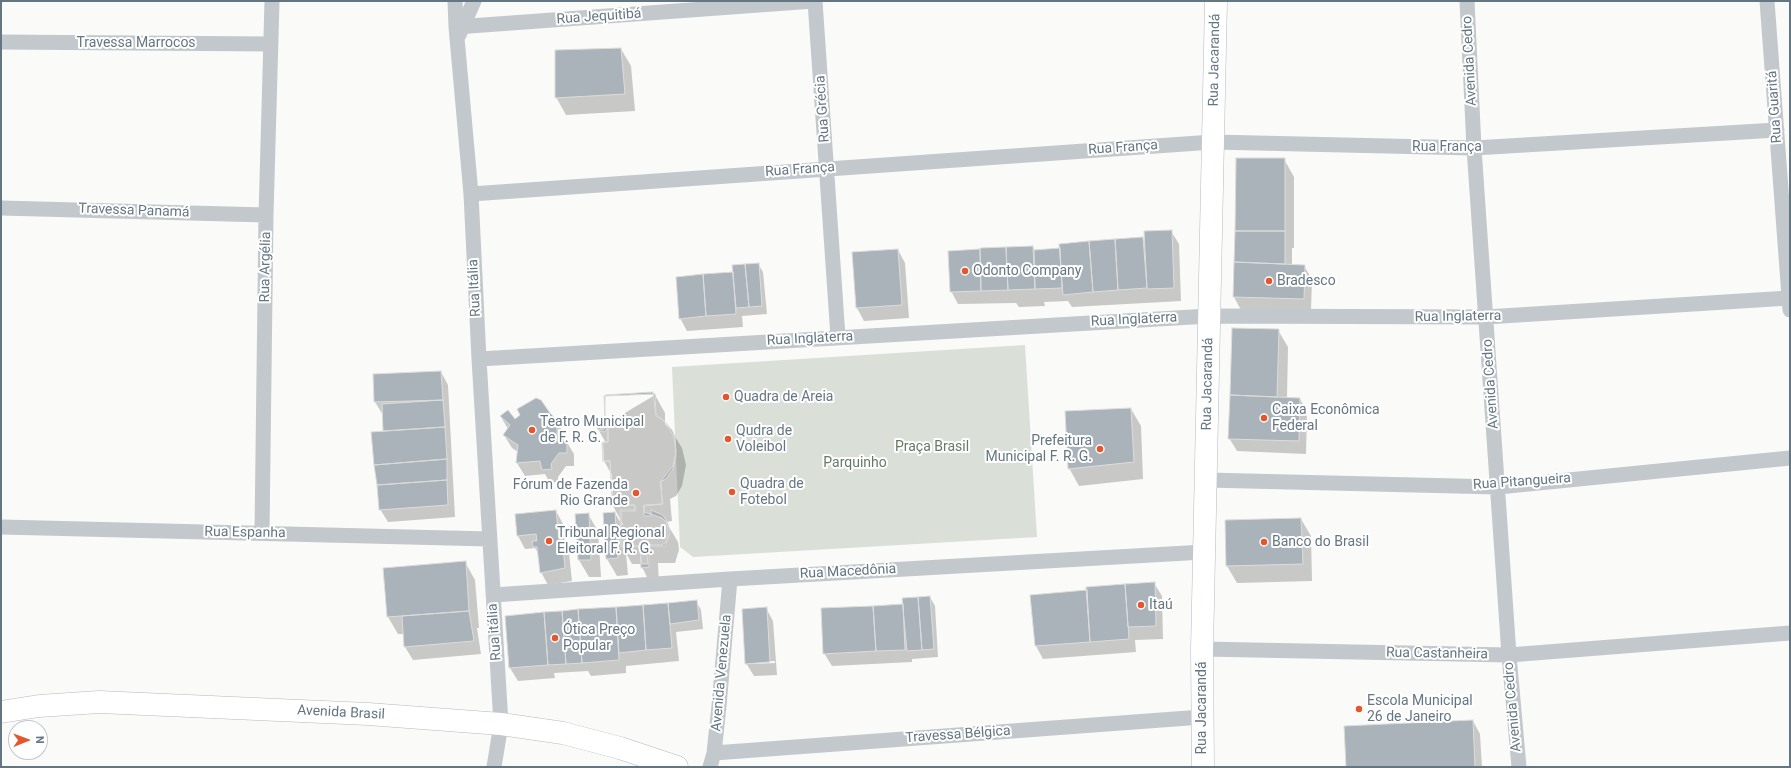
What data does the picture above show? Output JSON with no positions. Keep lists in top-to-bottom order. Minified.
{"streets":{"street":["Rua Jequitibá","Travessa Marrocos","Rua Jacarandá","Avenida Cedro","Rua Guaritá","Rua Grécia","Rua França","Travessa Panamá","Rua Argélia","Rua Itália","Rua Inglaterra","Rua Pitangueira","Rua Espanha","Rua Macedônia","Rua itália","Rua Castanheira","Avenida Venezuela","Avenida Brasil","Travessa Bélgica"]},"crossings":[["Rua Jequitibá","Rua Grécia"],["Rua Jequitibá","Rua Itália"],["Travessa Marrocos","Rua Argélia"],["Rua Jacarandá","Rua França"],["Rua Jacarandá","Rua Inglaterra"],["Rua Jacarandá","Rua Pitangueira"],["Rua Jacarandá","Rua Macedônia"],["Rua Jacarandá","Rua Castanheira"],["Rua Jacarandá","Travessa Bélgica"],["Avenida Cedro","Rua França"],["Avenida Cedro","Rua Inglaterra"],["Avenida Cedro","Rua Pitangueira"],["Avenida Cedro","Rua Castanheira"],["Rua Guaritá","Rua França"],["Rua Guaritá","Rua Inglaterra"],["Rua Grécia","Rua França"],["Rua Grécia","Rua Inglaterra"],["Rua França","Rua Itália"],["Travessa Panamá","Rua Argélia"],["Rua Argélia","Rua Espanha"],["Rua Itália","Rua Inglaterra"],["Rua Itália","Rua Espanha"],["Rua Itália","Rua itália"],["Rua Espanha","Rua itália"],["Rua Macedônia","Rua itália"],["Rua Macedônia","Avenida Venezuela"],["Rua itália","Avenida Brasil"],["Avenida Venezuela","Travessa Bélgica"]],"parks":["Praça Brasil","Parquinho"],"places":["Odonto Company","Bradesco","Quadra de Areia","Caixa Econômica Federal","Teatro Municipal de F. R. G.","Qudra de Voleibol","Prefeitura Municipal F. R. G.","Quadra de Fotebol","Fórum de Fazenda Rio Grande","Tribunal Regional Eleitoral F. R. G.","Banco do Brasil","Itaú","Ótica Preço Popular","Escola Municipal 26 de Janeiro"],"north":"right"}
